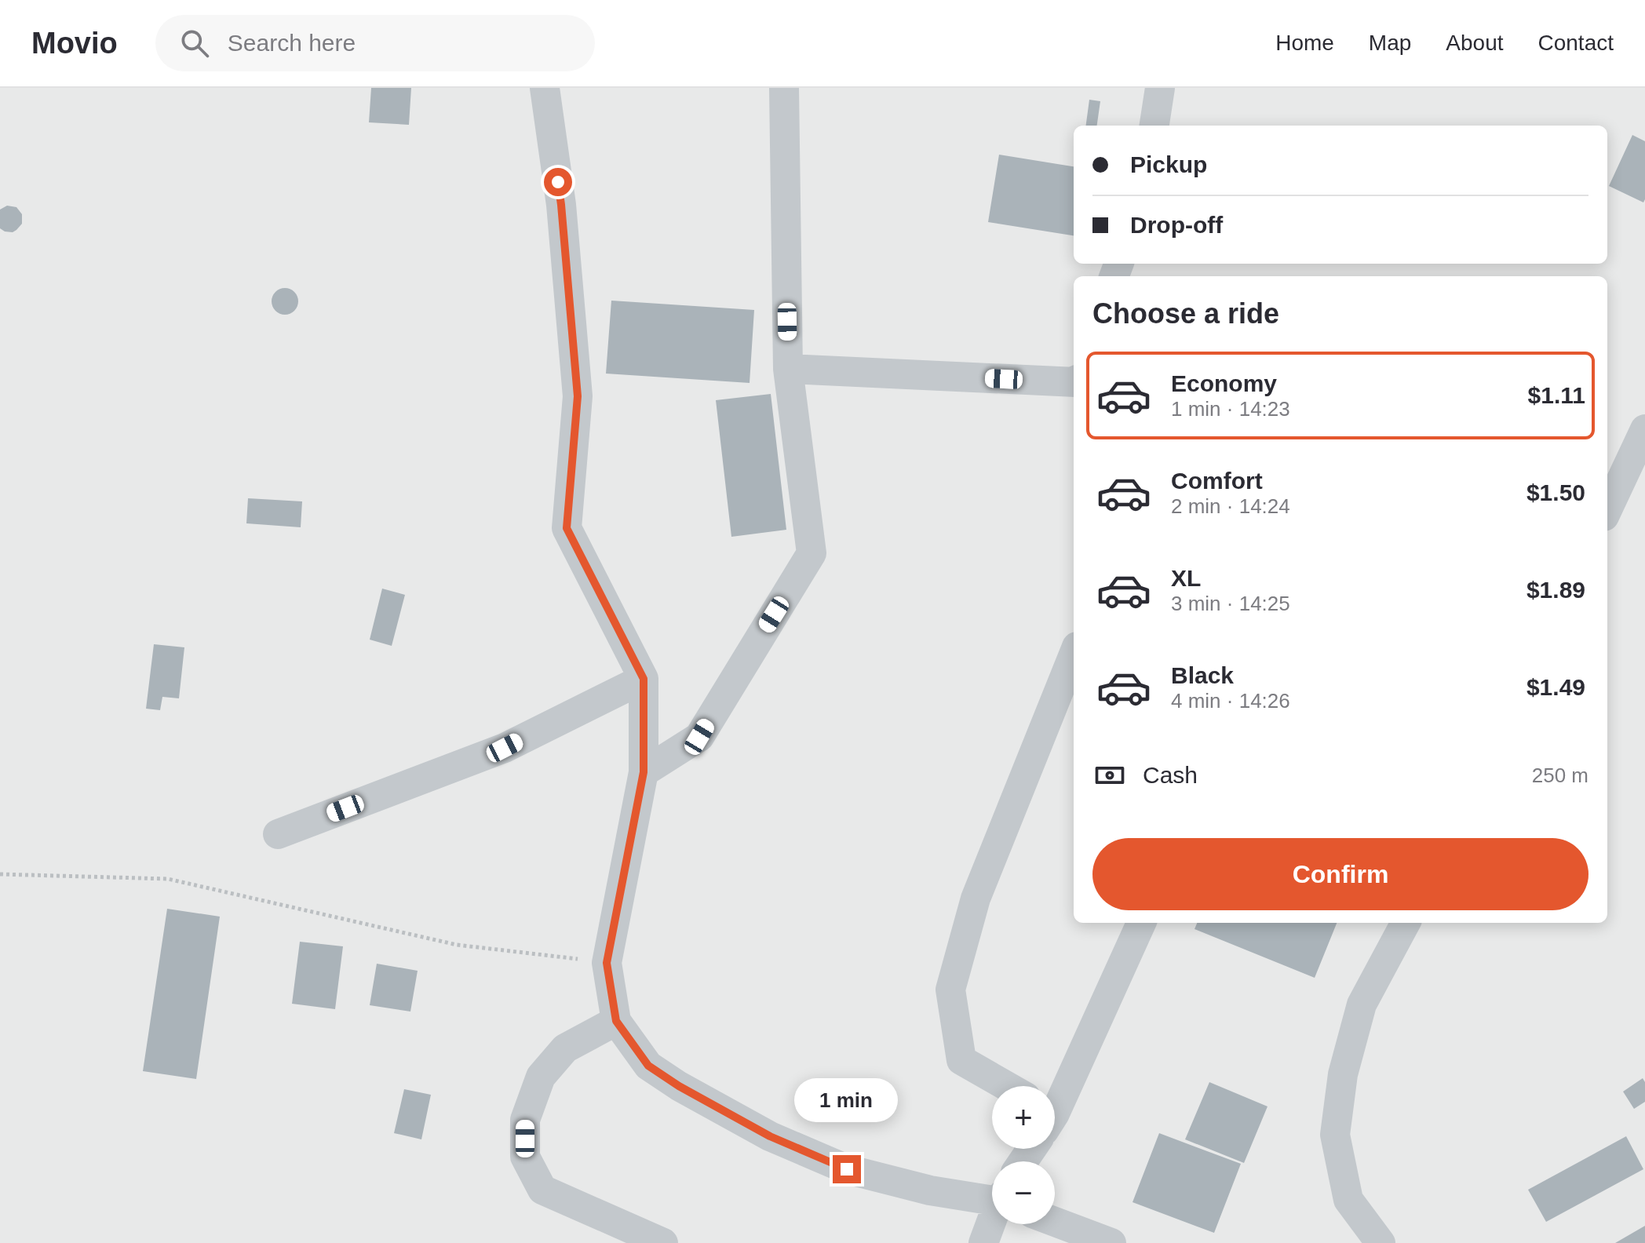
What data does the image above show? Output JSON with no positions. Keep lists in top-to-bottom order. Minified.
{"page":{"header":"Movio","search":"Search here","nav":["Home","Map","About","Contact"],"banner":["Pickup","Drop-off"],"heading":"Choose a ride","list":[{"name":"Economy","note":"1 min · 14:23","value":"$1.11"},{"name":"Comfort","note":"2 min · 14:24","value":"$1.50"},{"name":"XL","note":"3 min · 14:25","value":"$1.89"},{"name":"Black","note":"4 min · 14:26","value":"$1.49"}],"pay":["Cash","250 m"],"buttons":"Confirm","bubble":"1 min","map_buttons":["+","−"]}}
